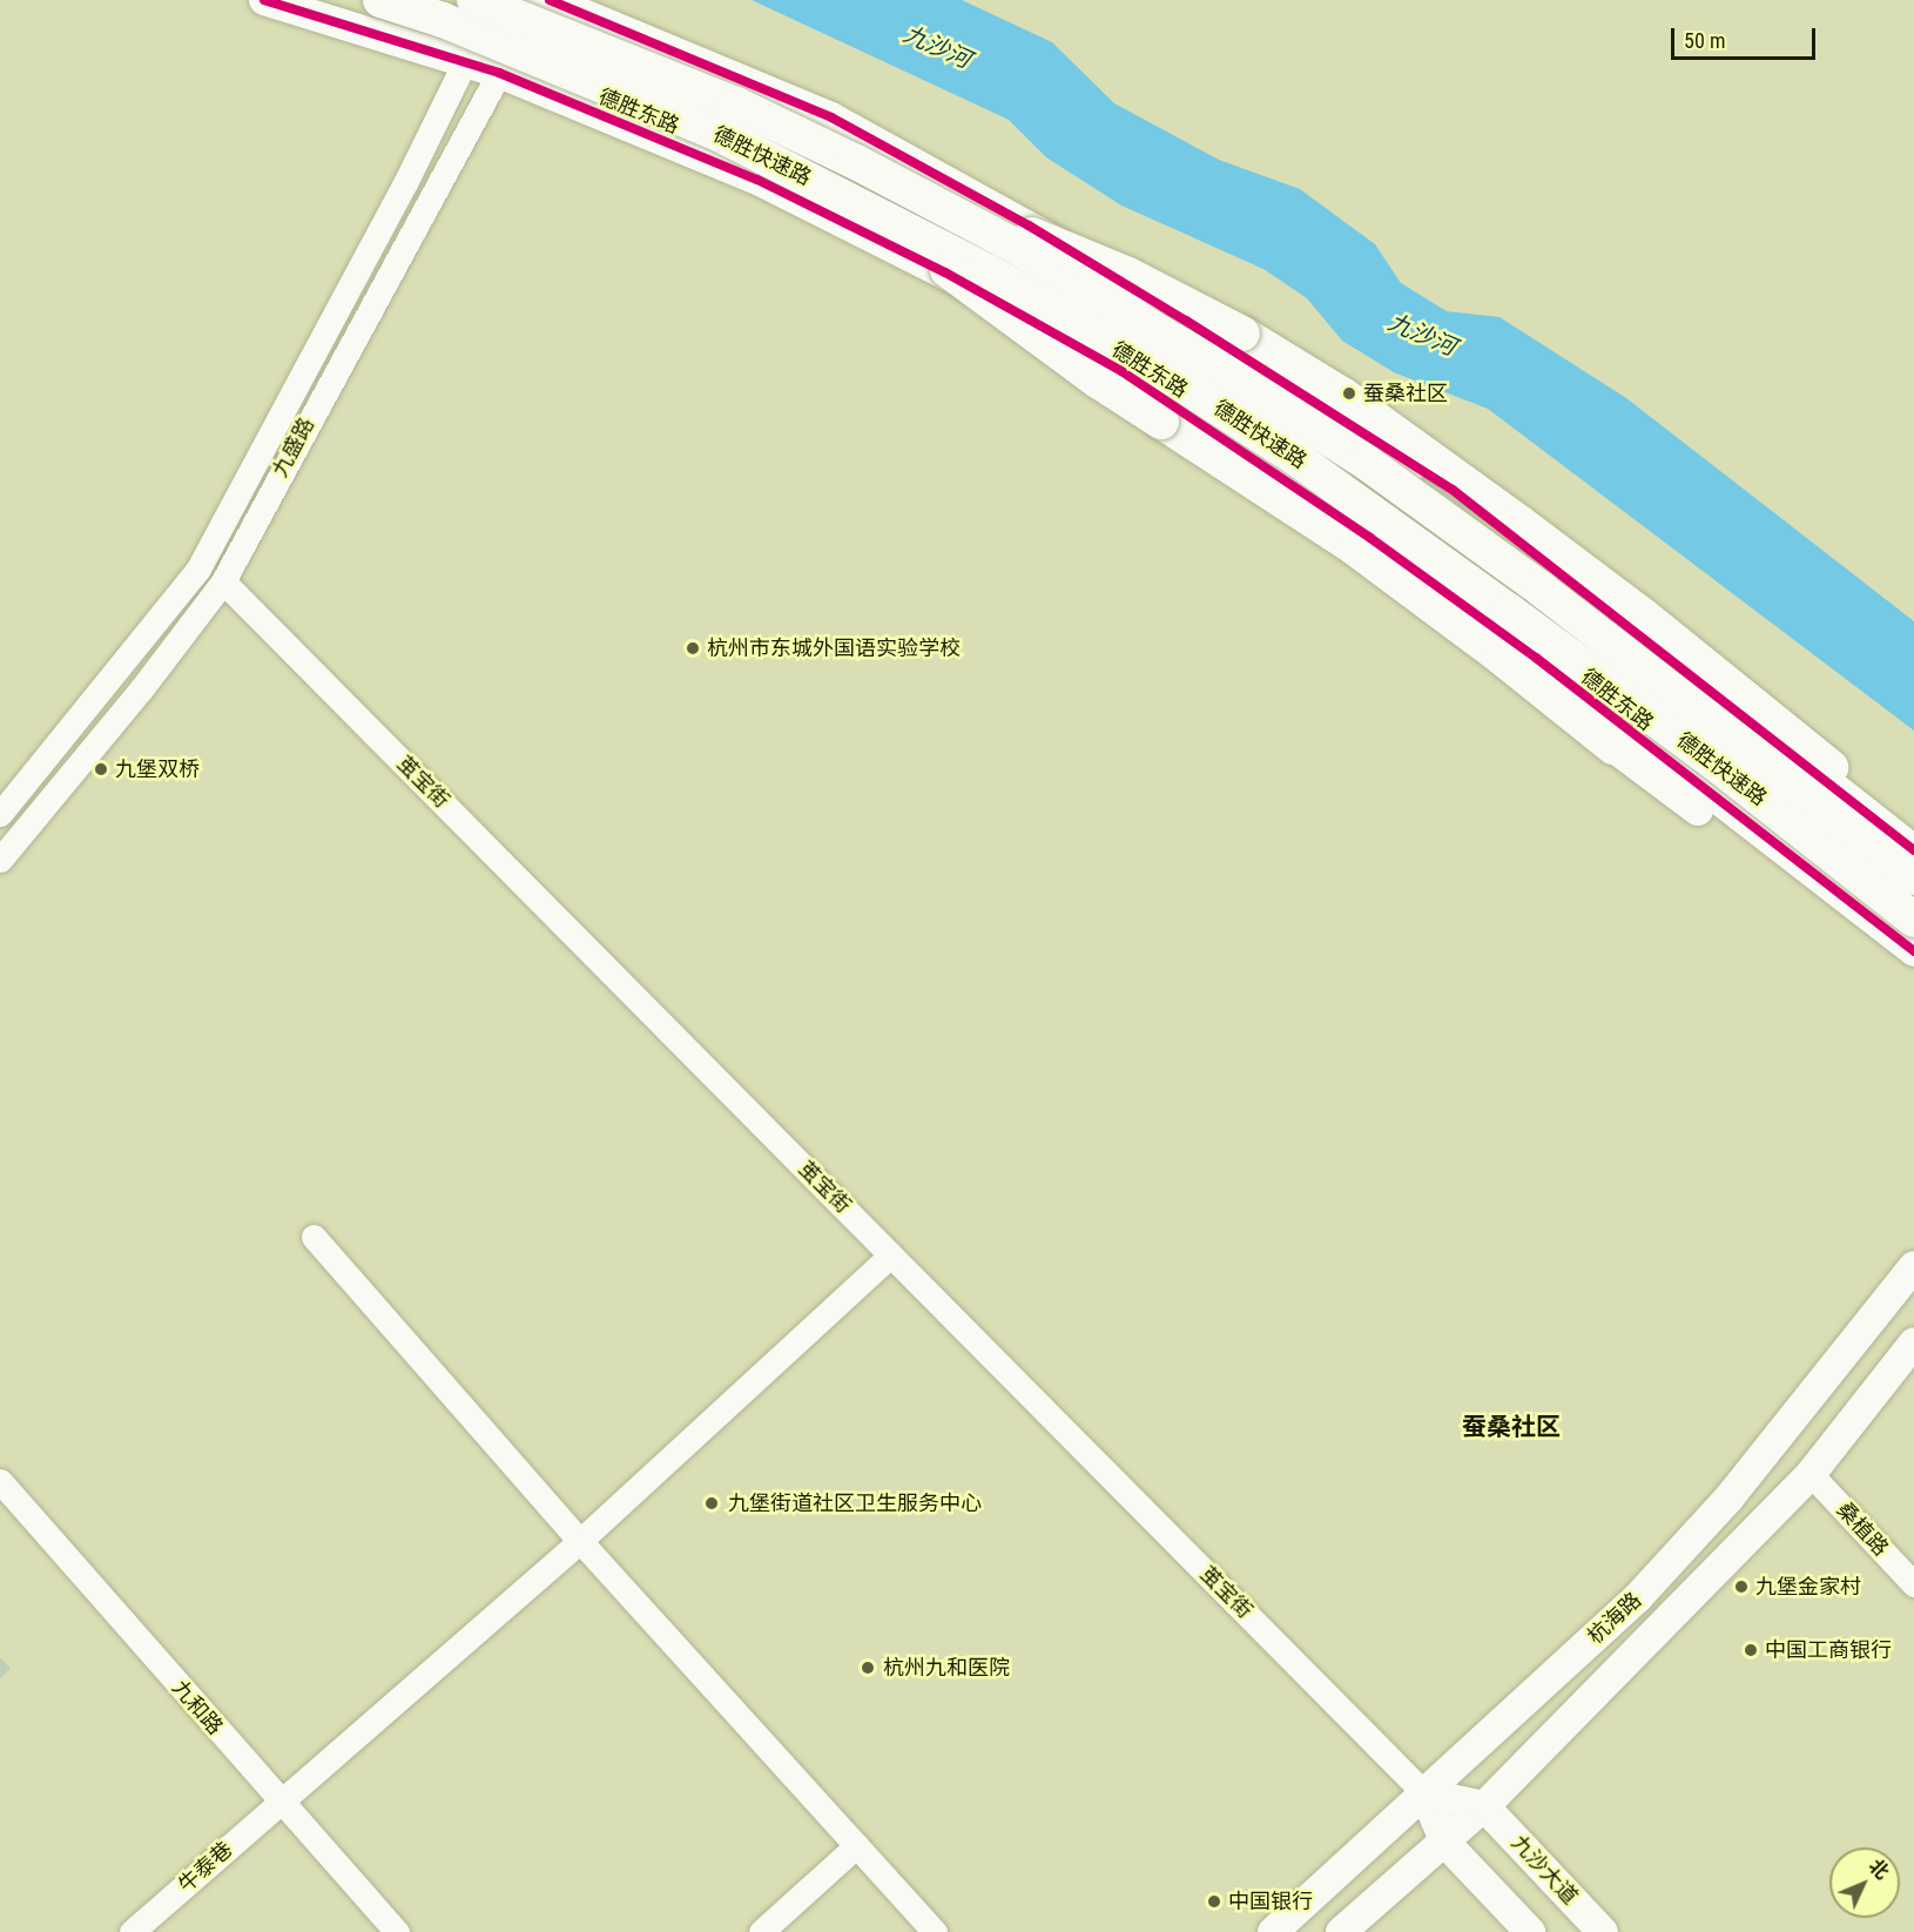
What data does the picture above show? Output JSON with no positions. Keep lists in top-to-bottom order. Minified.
{"streets":{"highway":["德胜快速路"],"main road":["德胜东路","杭海路","九沙大道"],"street":["九盛路","茧宝街","桑植路","九和路","牛泰巷"]},"crossings":[["德胜东路","九盛路"],["九盛路","茧宝街"],["茧宝街","杭海路"],["茧宝街","牛泰巷"],["桑植路","杭海路"],["杭海路","九沙大道"],["九和路","牛泰巷"]],"districts":["蚕桑社区"],"water":["九沙河"],"places":["蚕桑社区","杭州市东城外国语实验学校","九堡双桥","九堡街道社区卫生服务中心","九堡金家村","中国工商银行","杭州九和医院","中国银行"],"scale_bar":"50 m","north":"top right"}
